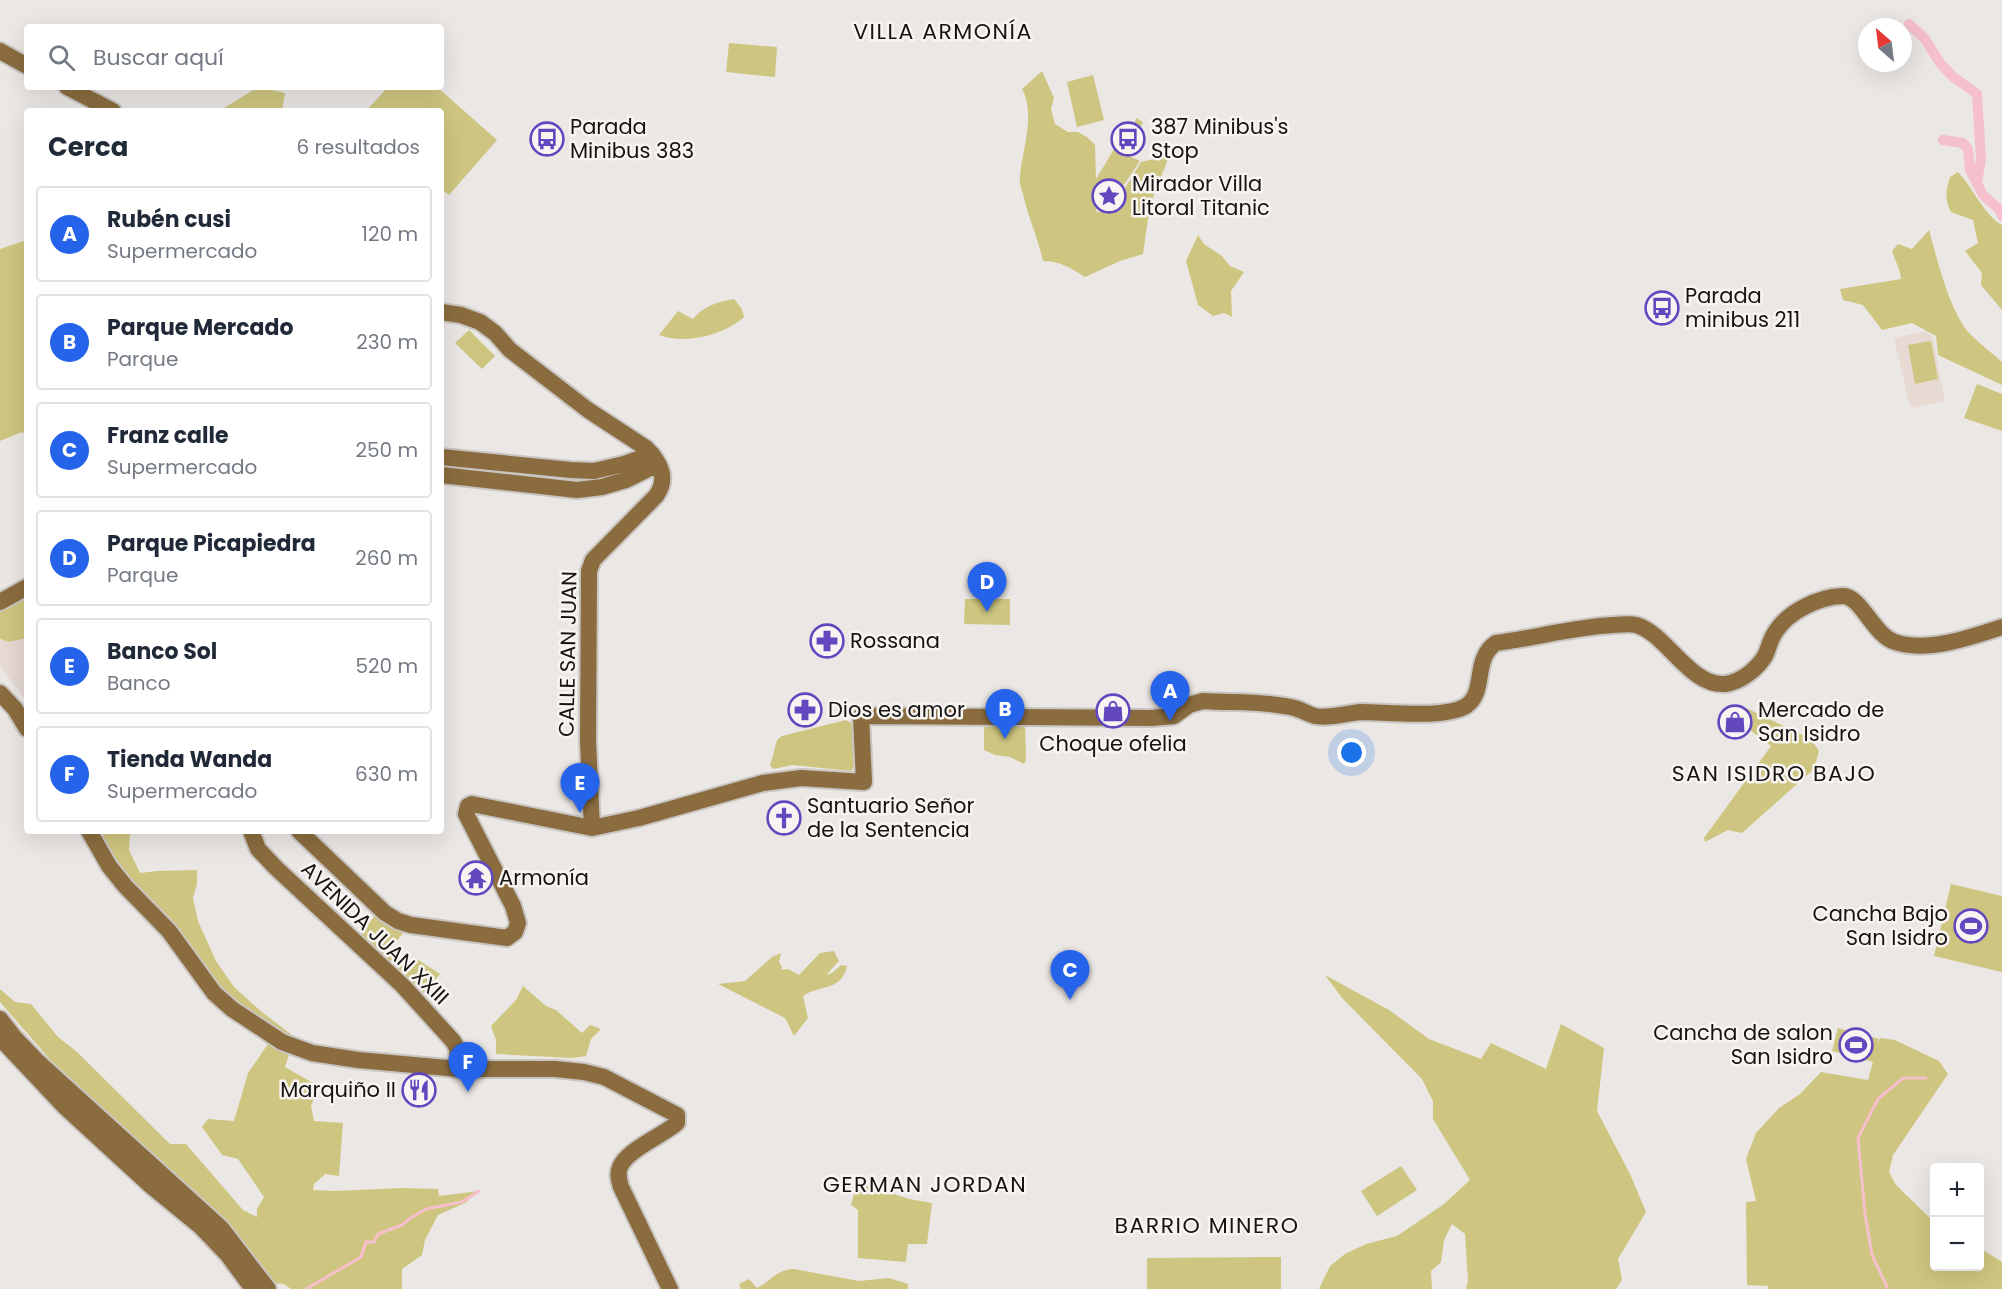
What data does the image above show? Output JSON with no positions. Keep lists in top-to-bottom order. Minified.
{"streets":{"main road":["CALLE SAN JUAN","AVENIDA JUAN XXIII"]},"crossings":[["CALLE SAN JUAN","AVENIDA JUAN XXIII"]],"districts":["VILLA ARMONÍA","SAN ISIDRO BAJO","GERMAN JORDAN","BARRIO MINERO"],"places":{"bus stop":["Parada Minibus 383","387 Minibus's Stop","Parada minibus 211"],"place":["Mirador Villa Litoral Titanic"],"pharmacy":["Rossana","Dios es amor"],"shop":["Choque ofelia","Mercado de San Isidro"],"church":["Santuario Señor de la Sentencia"],"temple":["Armonía"],"sports":["Cancha Bajo San Isidro","Cancha de salon San Isidro"],"restaurant":["Marquiño II"]},"north":"top left","page":{"search":"Buscar aquí","heading":["Cerca","6 resultados"],"list":[{"mark":"A","name":"Rubén cusi","note":"Supermercado","value":"120 m"},{"mark":"B","name":"Parque Mercado","note":"Parque","value":"230 m"},{"mark":"C","name":"Franz calle","note":"Supermercado","value":"250 m"},{"mark":"D","name":"Parque Picapiedra","note":"Parque","value":"260 m"},{"mark":"E","name":"Banco Sol","note":"Banco","value":"520 m"},{"mark":"F","name":"Tienda Wanda","note":"Supermercado","value":"630 m"}],"pins":["D","A","B","E","C","F"],"map_buttons":["+","−"]}}
